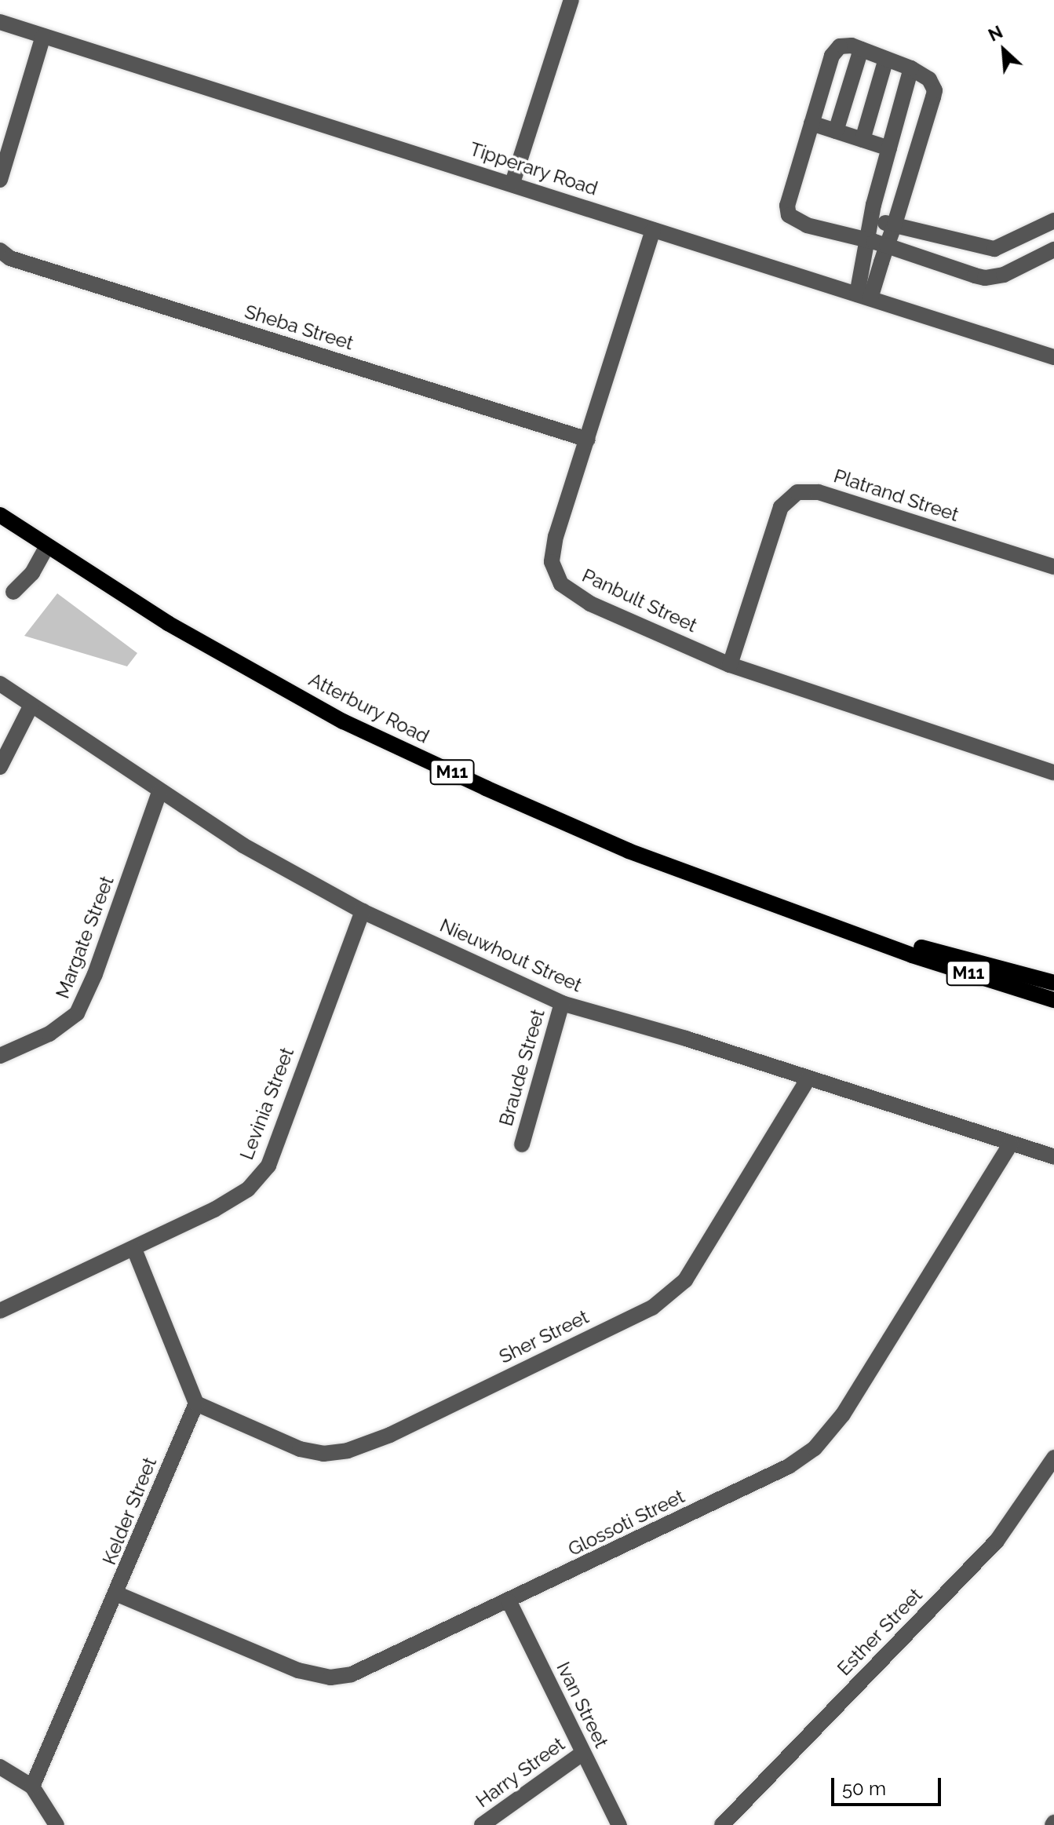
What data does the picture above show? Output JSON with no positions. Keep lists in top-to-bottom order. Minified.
{"streets":{"main road":["Atterbury Road","M11"],"street":["Tipperary Road","Sheba Street","Platrand Street","Panbult Street","Margate Street","Nieuwhout Street","Braude Street","Levinia Street","Sher Street","Kelder Street","Glossoti Street","Esther Street","Ivan Street","Harry Street"]},"crossings":[["Tipperary Road","Panbult Street"],["Sheba Street","Panbult Street"],["Platrand Street","Panbult Street"],["Margate Street","Nieuwhout Street"],["Nieuwhout Street","Braude Street"],["Nieuwhout Street","Levinia Street"],["Nieuwhout Street","Sher Street"],["Nieuwhout Street","Glossoti Street"],["Sher Street","Kelder Street"],["Kelder Street","Glossoti Street"],["Glossoti Street","Ivan Street"],["Ivan Street","Harry Street"]],"scale_bar":"50 m","north":"top left"}
